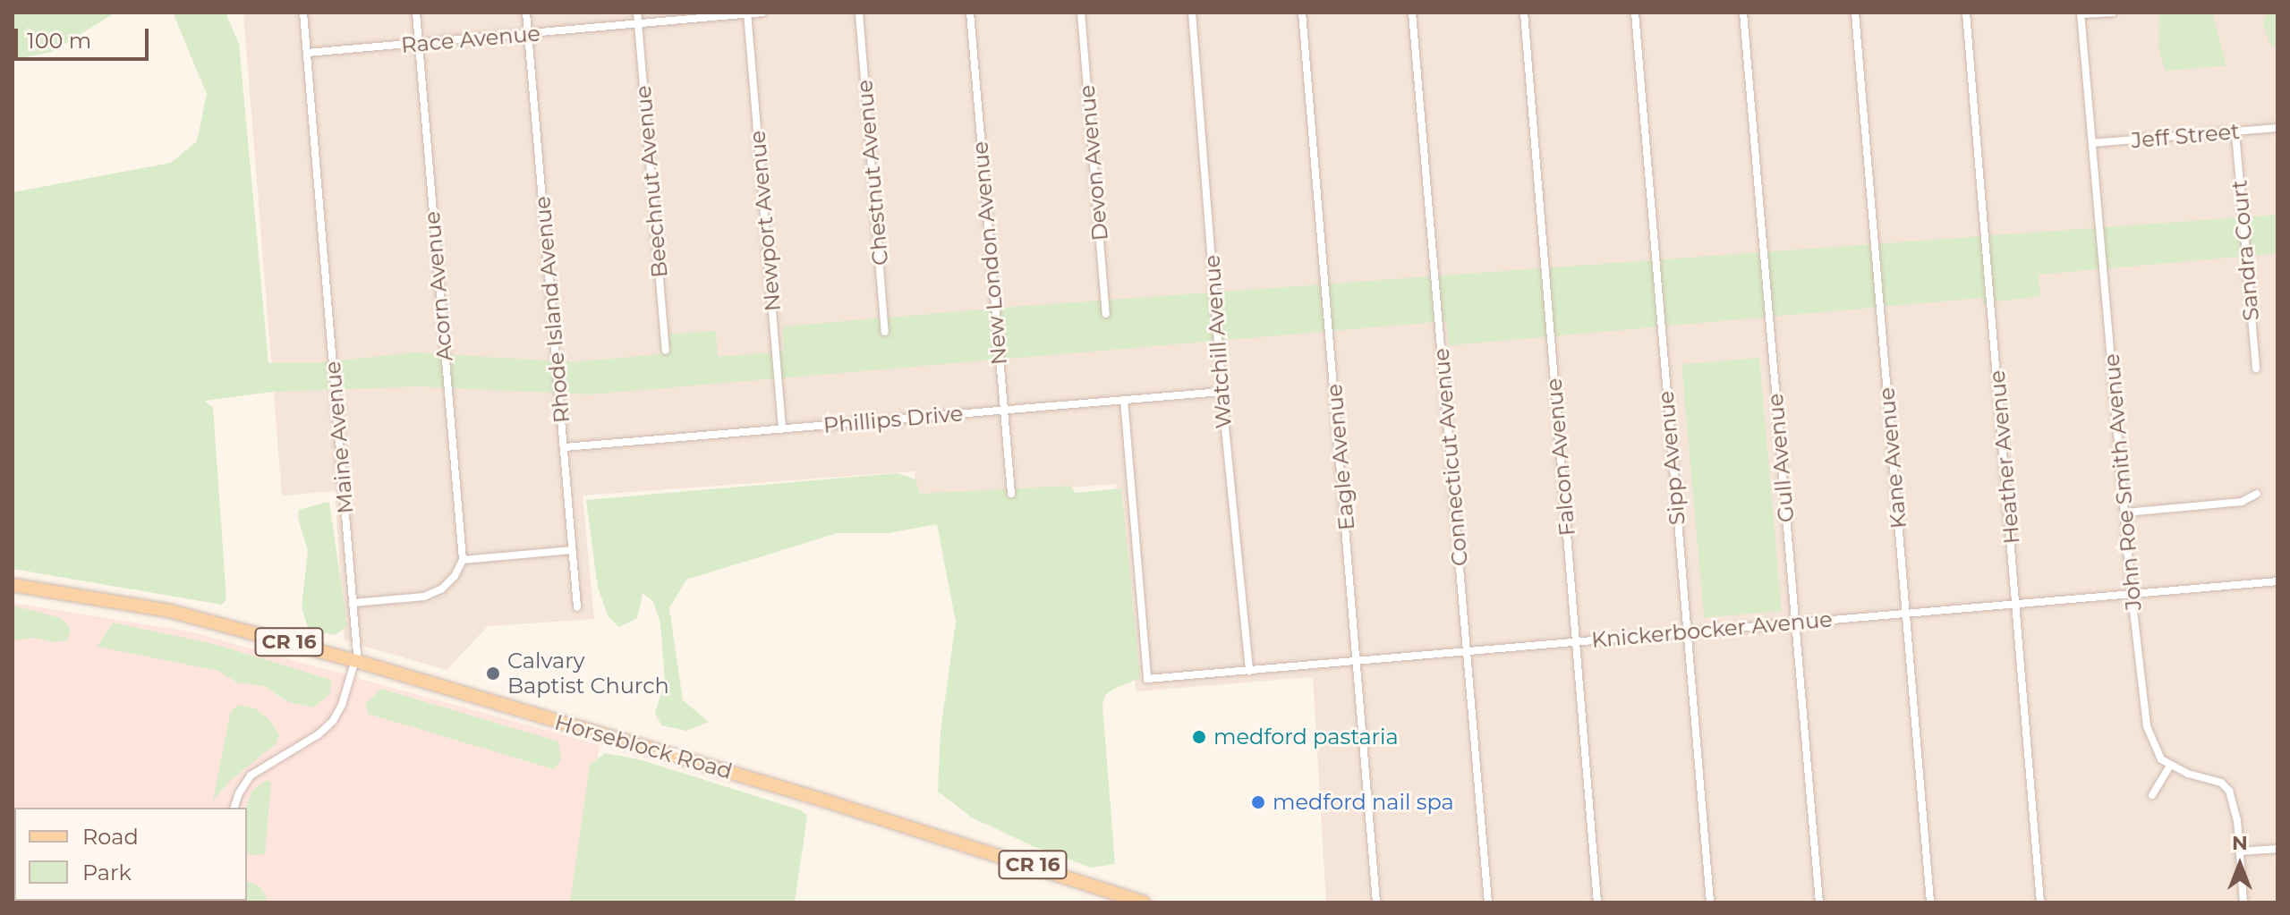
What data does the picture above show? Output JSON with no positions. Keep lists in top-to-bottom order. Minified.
{"streets":{"main road":["CR 16","Horseblock Road"],"street":["Race Avenue","Jeff Street","Devon Avenue","Chestnut Avenue","Beechnut Avenue","Newport Avenue","Sandra Court","New London Avenue","Acorn Avenue","Rhode Island Avenue","Watchill Avenue","Phillips Drive","Maine Avenue","Eagle Avenue","Connecticut Avenue","Falcon Avenue","Heather Avenue","Sipp Avenue","Gull Avenue","Kane Avenue","John Roe Smith Avenue","Knickerbocker Avenue"]},"crossings":[["Race Avenue","Beechnut Avenue"],["Race Avenue","Newport Avenue"],["Race Avenue","Acorn Avenue"],["Race Avenue","Rhode Island Avenue"],["Race Avenue","Maine Avenue"],["Jeff Street","Sandra Court"],["Jeff Street","John Roe Smith Avenue"],["Newport Avenue","Phillips Drive"],["New London Avenue","Phillips Drive"],["Rhode Island Avenue","Phillips Drive"],["Watchill Avenue","Phillips Drive"],["Watchill Avenue","Knickerbocker Avenue"],["Phillips Drive","Knickerbocker Avenue"],["Maine Avenue","Horseblock Road"],["Eagle Avenue","Knickerbocker Avenue"],["Connecticut Avenue","Knickerbocker Avenue"],["Falcon Avenue","Knickerbocker Avenue"],["Heather Avenue","Knickerbocker Avenue"],["Sipp Avenue","Knickerbocker Avenue"],["Gull Avenue","Knickerbocker Avenue"],["Kane Avenue","Knickerbocker Avenue"],["John Roe Smith Avenue","Knickerbocker Avenue"]],"places":["Calvary Baptist Church","medford pastaria","medford nail spa"],"legend":["Road","Park"],"scale_bar":"100 m","north":"top"}
